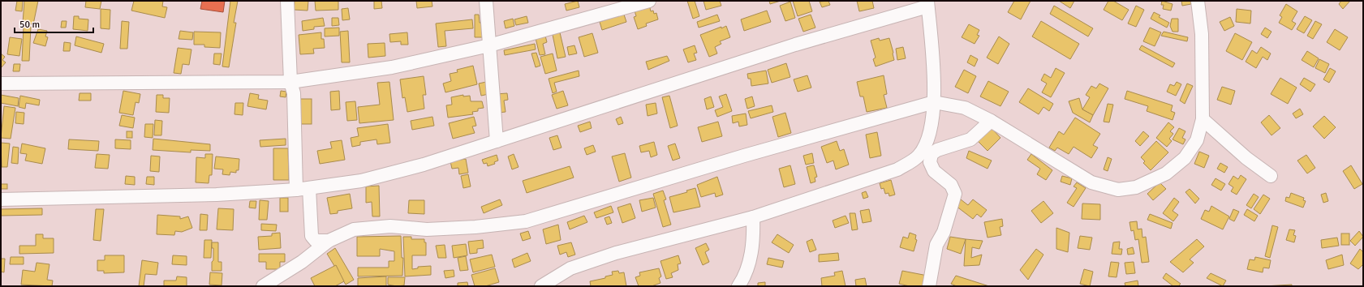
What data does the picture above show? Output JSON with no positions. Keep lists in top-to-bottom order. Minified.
{"scale_bar":"50 m"}
